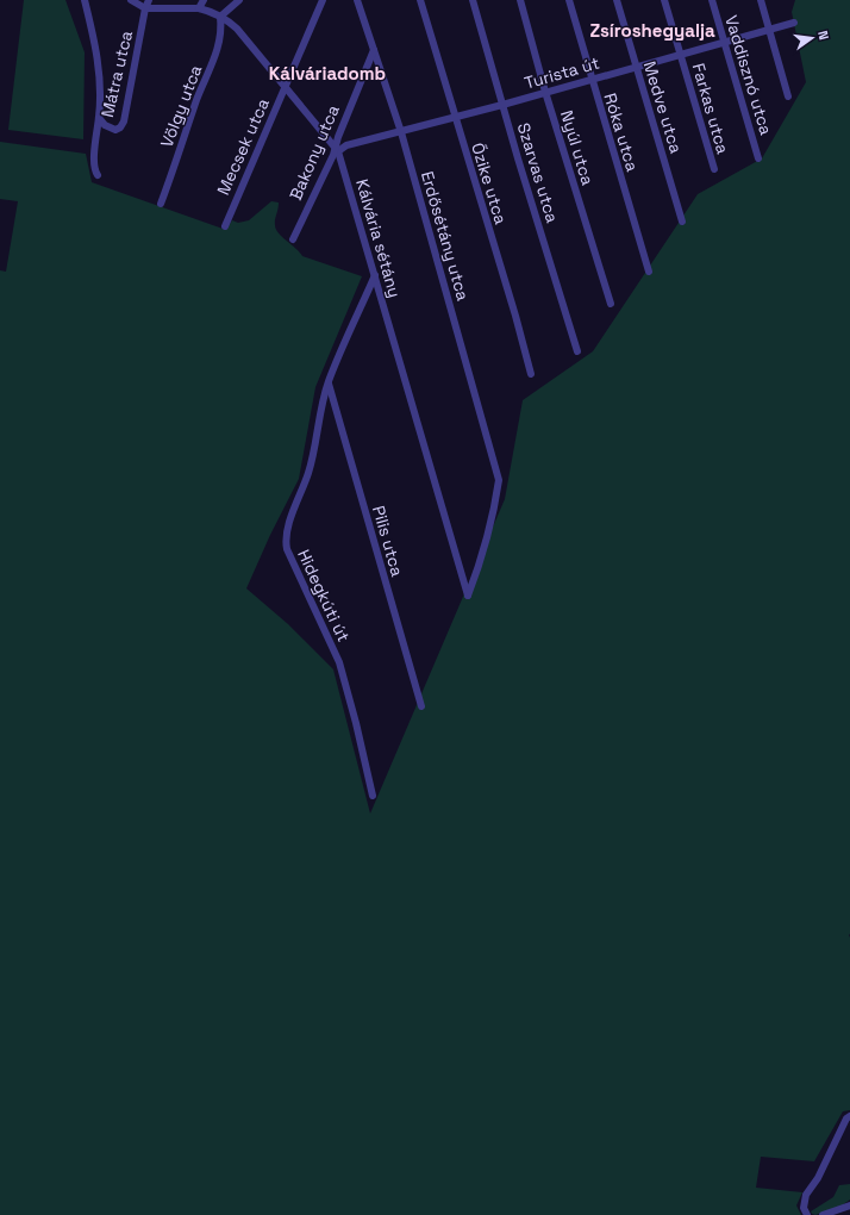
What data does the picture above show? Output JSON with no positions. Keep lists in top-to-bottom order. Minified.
{"streets":{"street":["Turista út","Mátra utca","Vaddisznó utca","Völgy utca","Medve utca","Farkas utca","Róka utca","Mecsek utca","Nyúl utca","Bakony utca","Szarvas utca","Őzike utca","Erdősétány utca","Kálvária sétány","Pilis utca","Hidegkúti út"]},"crossings":[["Turista út","Vaddisznó utca"],["Turista út","Medve utca"],["Turista út","Farkas utca"],["Turista út","Róka utca"],["Turista út","Nyúl utca"],["Turista út","Bakony utca"],["Turista út","Szarvas utca"],["Turista út","Őzike utca"],["Turista út","Erdősétány utca"],["Turista út","Kálvária sétány"],["Mátra utca","Kálvária sétány"],["Völgy utca","Kálvária sétány"],["Mecsek utca","Kálvária sétány"],["Bakony utca","Erdősétány utca"],["Bakony utca","Kálvária sétány"],["Erdősétány utca","Kálvária sétány"],["Kálvária sétány","Hidegkúti út"],["Pilis utca","Hidegkúti út"]],"districts":["Zsíroshegyalja","Kálváriadomb"],"north":"right"}
